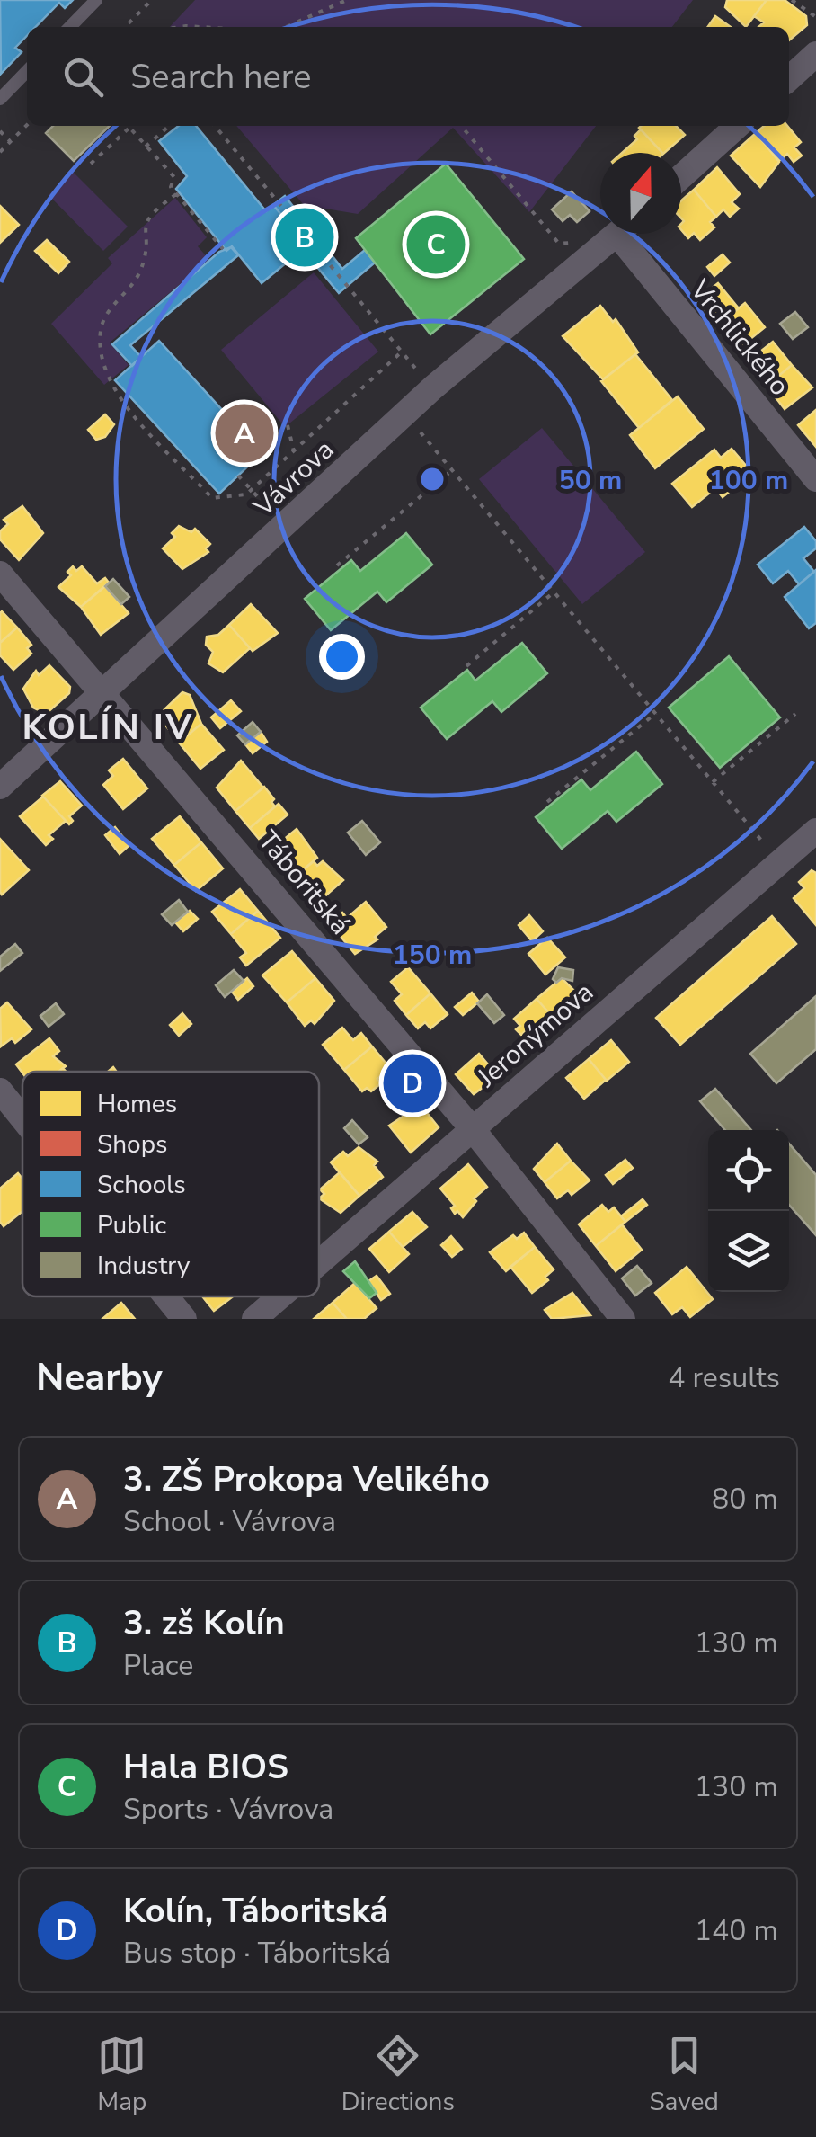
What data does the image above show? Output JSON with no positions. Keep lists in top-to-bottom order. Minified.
{"streets":{"street":["Vrchlického","Vávrova","Táboritská","Jeronýmova"]},"crossings":[["Vávrova","Táboritská"],["Táboritská","Jeronýmova"]],"districts":["KOLÍN IV"],"legend":["Homes","Shops","Schools","Public","Industry"],"north":"top","page":{"search":"Search here","pins":["B","C","A","D"],"heading":["Nearby","4 results"],"list":[{"mark":"A","name":"3. ZŠ Prokopa Velikého","note":"School · Vávrova","value":"80 m"},{"mark":"B","name":"3. zš Kolín","note":"Place","value":"130 m"},{"mark":"C","name":"Hala BIOS","note":"Sports · Vávrova","value":"130 m"},{"mark":"D","name":"Kolín, Táboritská","note":"Bus stop · Táboritská","value":"140 m"}],"nav":["Map","Directions","Saved"]},"rings":["50 m","100 m","150 m"]}
